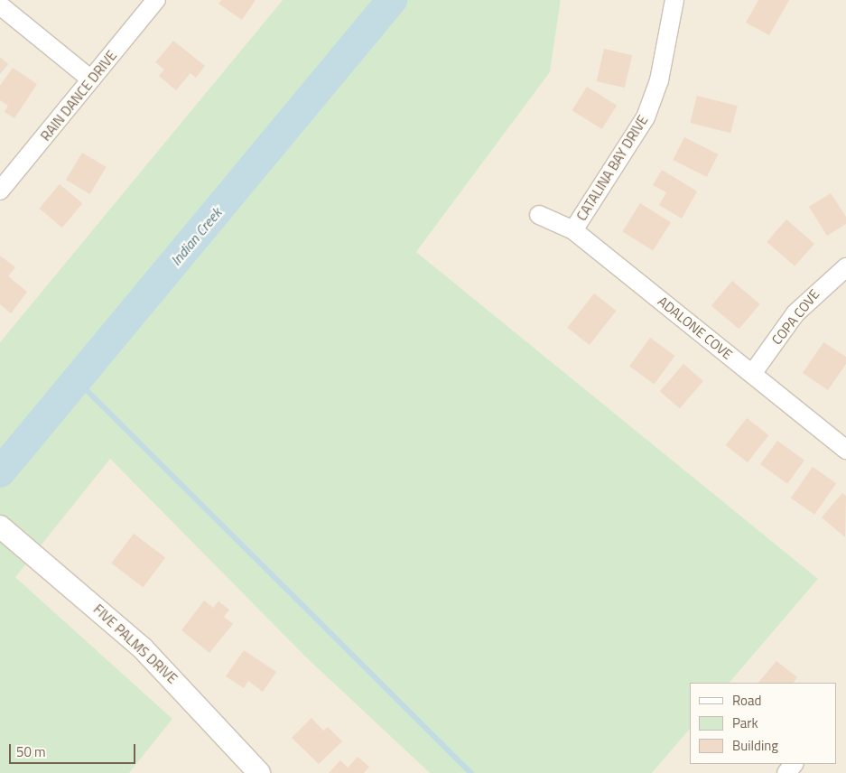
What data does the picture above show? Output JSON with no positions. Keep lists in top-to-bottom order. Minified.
{"streets":{"street":["RAIN DANCE DRIVE","CATALINA BAY DRIVE","COPA COVE","ADALONE COVE","FIVE PALMS DRIVE"]},"crossings":[["CATALINA BAY DRIVE","ADALONE COVE"],["COPA COVE","ADALONE COVE"]],"water":["Indian Creek"],"legend":["Road","Park","Building"],"scale_bar":"50 m"}
